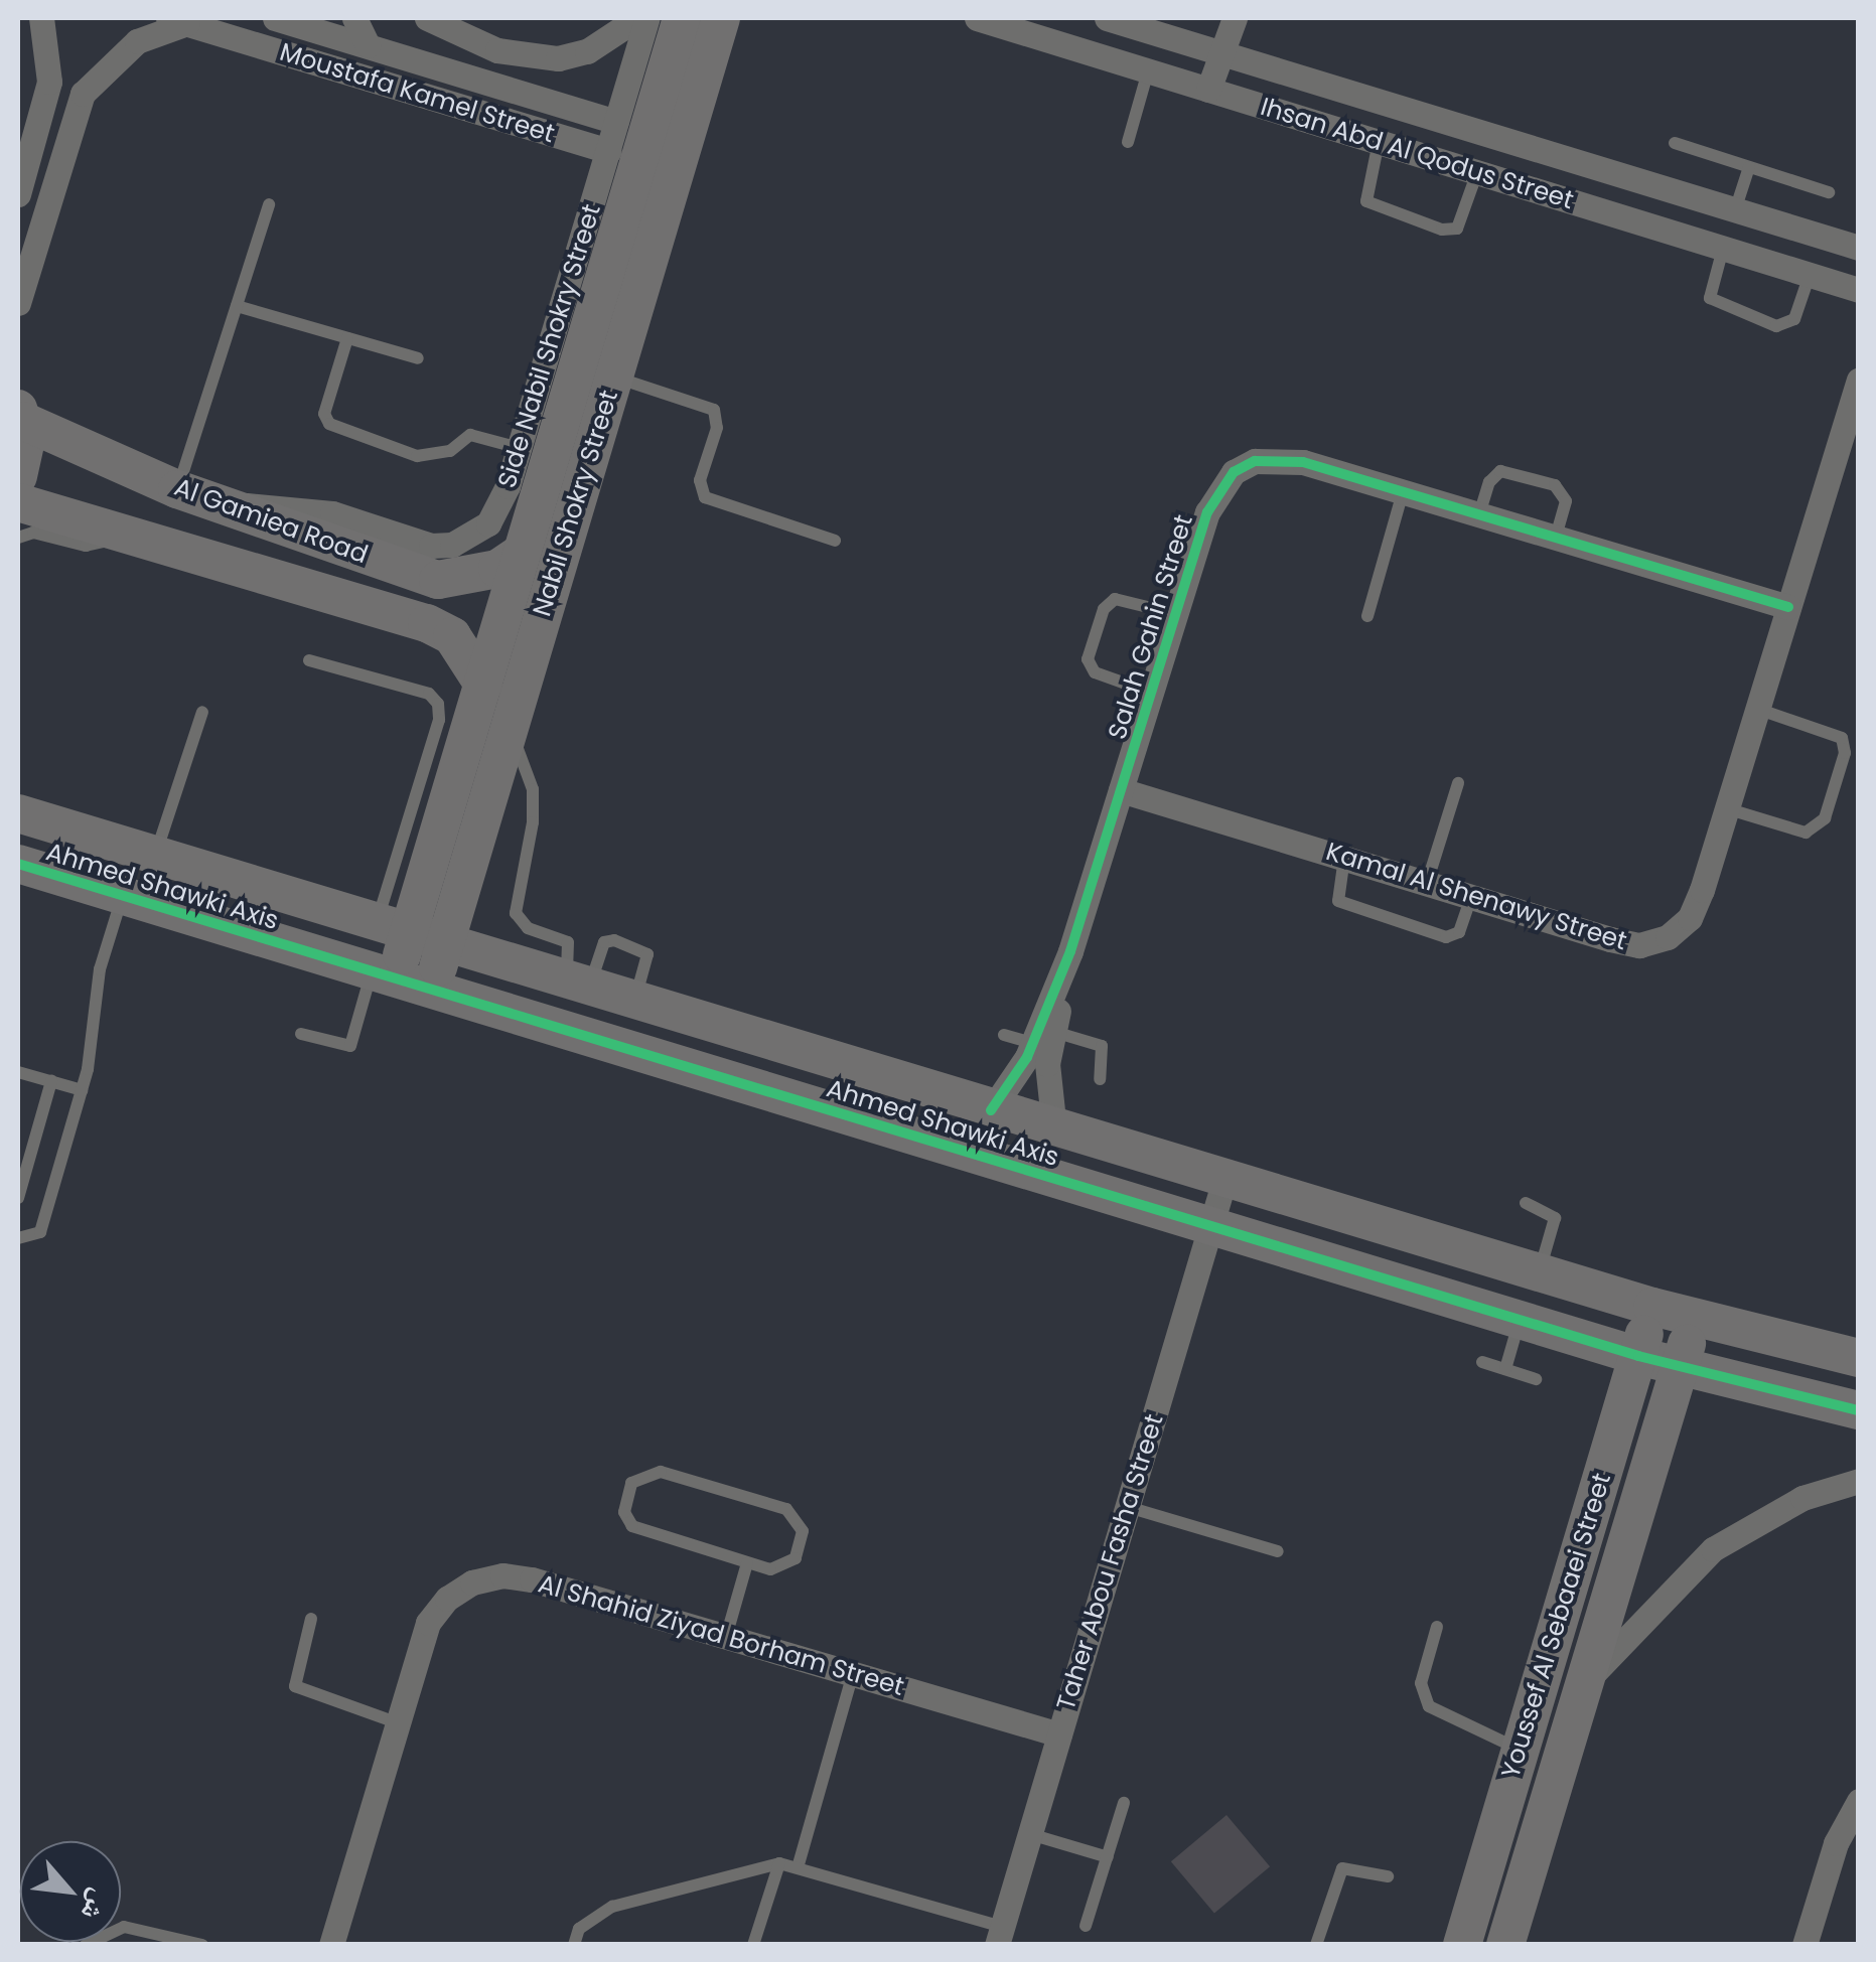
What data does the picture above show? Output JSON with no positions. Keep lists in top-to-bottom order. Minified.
{"streets":{"street":["Moustafa Kamel Street","Ihsan Abd Al Qodus Street","Side Nabil Shokry Street","Nabil Shokry Street","Al Gamiea Road","Salah Gahin Street","Ahmed Shawki Axis","Kamal Al Shenawy Street","Taher Abou Fasha Street","Youssef Al Sebaaei Street","Al Shahid Ziyad Borham Street"]},"crossings":[["Moustafa Kamel Street","Side Nabil Shokry Street"],["Side Nabil Shokry Street","Nabil Shokry Street"],["Side Nabil Shokry Street","Al Gamiea Road"],["Nabil Shokry Street","Al Gamiea Road"],["Nabil Shokry Street","Ahmed Shawki Axis"],["Salah Gahin Street","Ahmed Shawki Axis"],["Salah Gahin Street","Kamal Al Shenawy Street"],["Ahmed Shawki Axis","Taher Abou Fasha Street"],["Ahmed Shawki Axis","Youssef Al Sebaaei Street"],["Taher Abou Fasha Street","Al Shahid Ziyad Borham Street"]],"north":"bottom right"}
